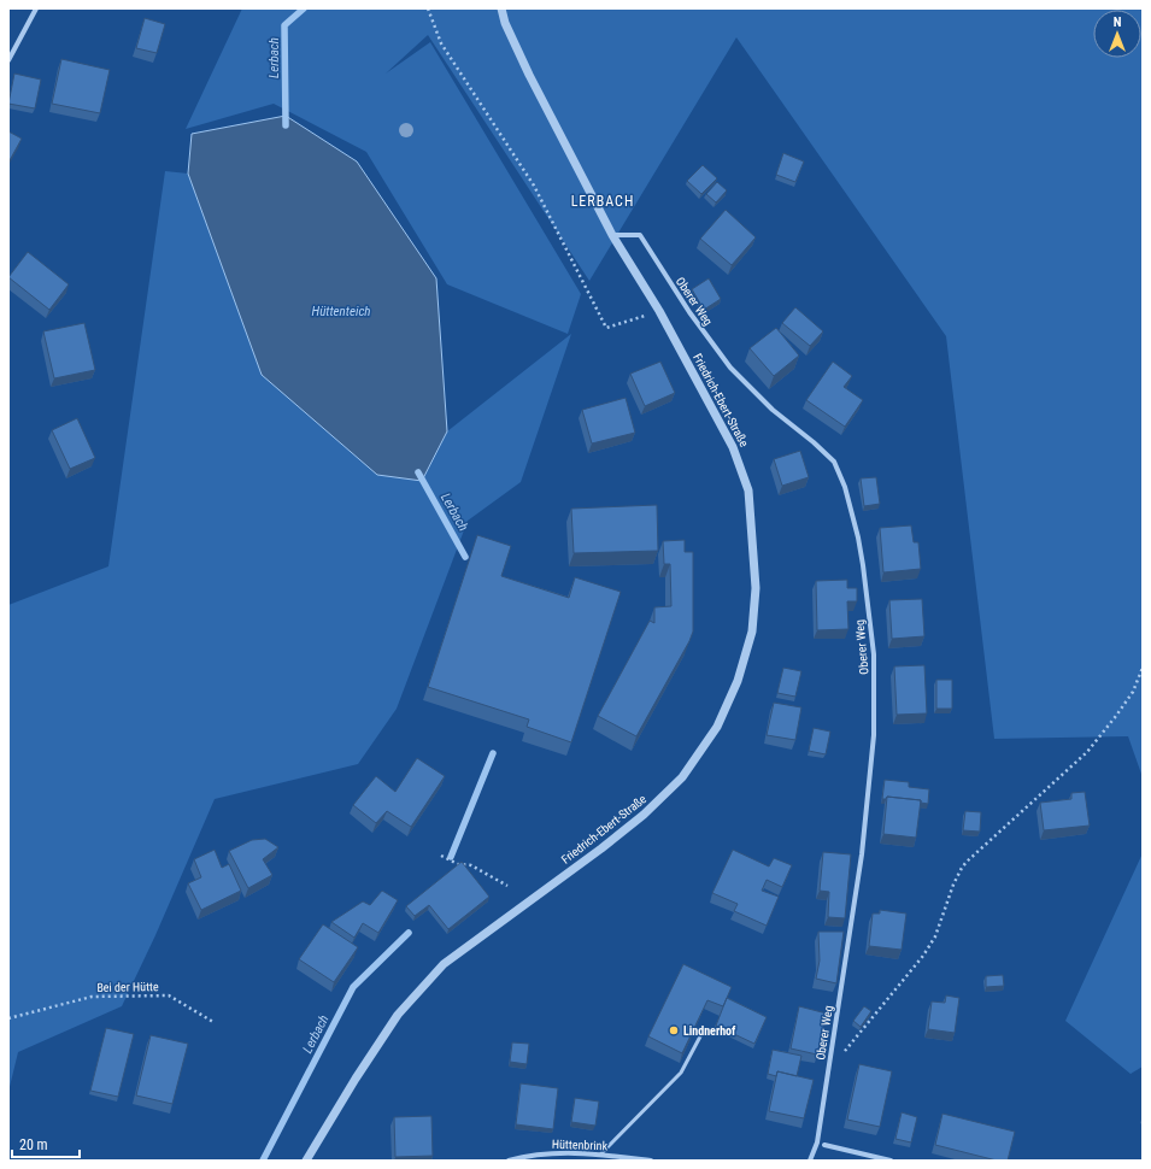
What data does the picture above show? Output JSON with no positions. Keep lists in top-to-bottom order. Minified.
{"streets":{"street":["Oberer Weg","Friedrich-Ebert-Straße","Hüttenbrink"],"path":["Bei der Hütte"]},"crossings":[["Oberer Weg","Friedrich-Ebert-Straße"]],"districts":["LERBACH"],"water":["Lerbach","Hüttenteich"],"places":["Lindnerhof"],"scale_bar":"20 m","north":"top"}
